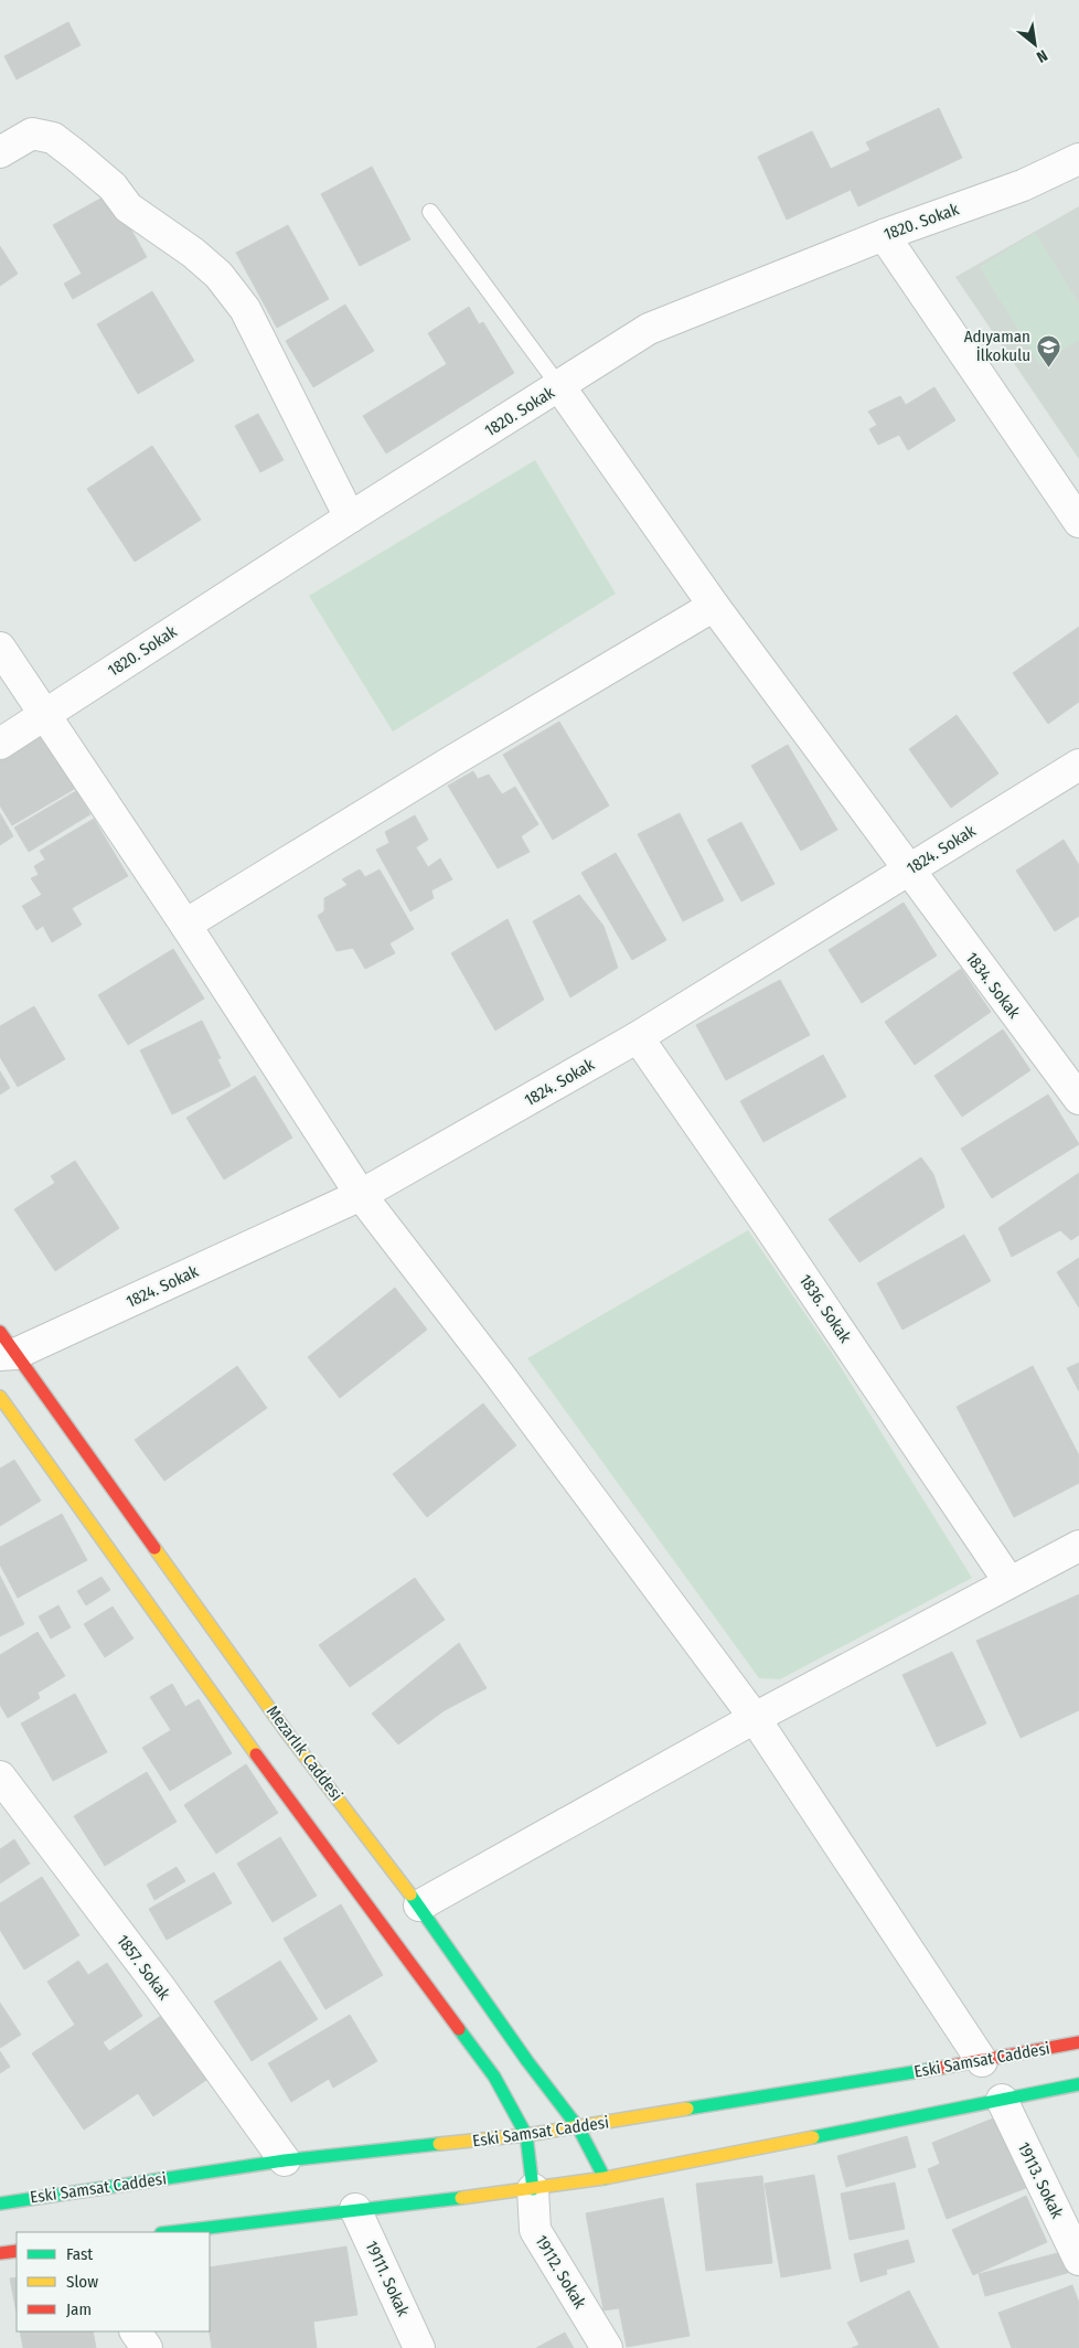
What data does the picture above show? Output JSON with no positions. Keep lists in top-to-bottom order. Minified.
{"streets":{"street":["1820. Sokak","1824. Sokak","1834. Sokak","1836. Sokak","Mezarlık Caddesi","1857. Sokak","Eski Samsat Caddesi","19113. Sokak","19112. Sokak","19111. Sokak"]},"crossings":[["1820. Sokak","1834. Sokak"],["1824. Sokak","1834. Sokak"],["1824. Sokak","1836. Sokak"],["1824. Sokak","Mezarlık Caddesi"],["Mezarlık Caddesi","Eski Samsat Caddesi"],["1857. Sokak","Eski Samsat Caddesi"]],"places":{"school or university":["Adıyaman İlkokulu"]},"legend":["Fast","Slow","Jam"],"north":"bottom right"}
